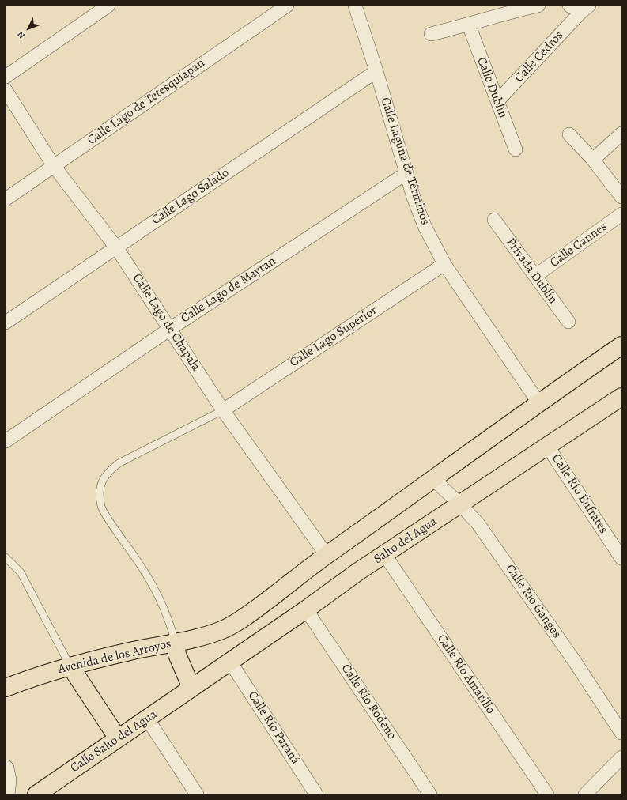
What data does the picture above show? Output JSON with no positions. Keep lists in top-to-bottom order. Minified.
{"streets":{"main road":["Salto del Agua","Avenida de los Arroyos","Calle Salto del Agua"],"street":["Calle Cedros","Calle Dublín","Calle Lago de Tetesquiapan","Calle Laguna de Términos","Calle Lago Salado","Calle Cannes","Privada Dublín","Calle Lago de Mayran","Calle Lago de Chapala","Calle Lago Superior","Calle Río Éufrates","Calle Río Ganges","Calle Río Amarillo","Calle Río Rodeno","Calle Río Paraná"]},"crossings":[["Calle Cedros","Calle Dublín"],["Calle Lago de Tetesquiapan","Calle Lago de Chapala"],["Calle Laguna de Términos","Calle Lago Salado"],["Calle Laguna de Términos","Calle Lago de Mayran"],["Calle Laguna de Términos","Calle Lago Superior"],["Calle Lago Salado","Calle Lago de Chapala"],["Calle Cannes","Privada Dublín"],["Calle Lago de Mayran","Calle Lago de Chapala"],["Calle Lago de Chapala","Calle Lago Superior"],["Calle Lago de Chapala","Avenida de los Arroyos"],["Calle Río Éufrates","Salto del Agua"],["Salto del Agua","Calle Río Ganges"],["Salto del Agua","Calle Río Amarillo"],["Salto del Agua","Calle Río Rodeno"],["Salto del Agua","Calle Río Paraná"],["Salto del Agua","Calle Salto del Agua"]],"north":"bottom left"}
